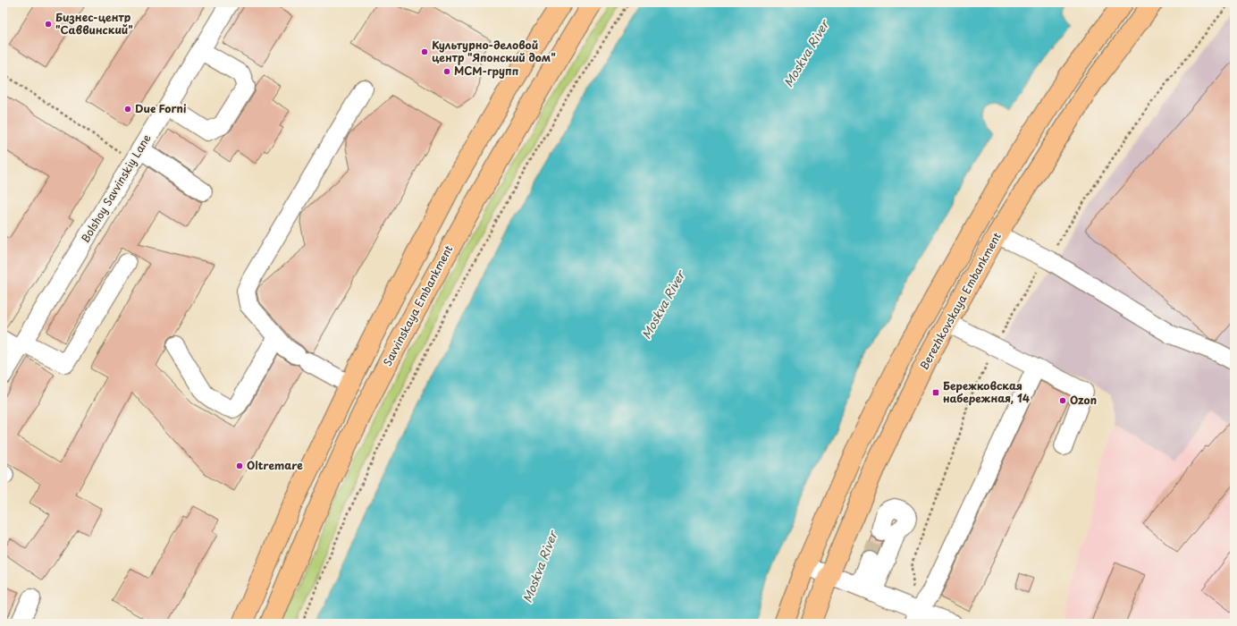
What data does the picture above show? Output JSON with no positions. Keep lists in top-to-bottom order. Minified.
{"streets":{"main road":["Berezhkovskaya Embankment","Savvinskaya Embankment"],"street":["Bolshoy Savvinskiy Lane"]},"water":["Moskva River"],"places":{"other":["Бизнес-центр \"Саввинский\"","Культурно-деловой центр \"Японский дом\"","МСМ-групп","Due Forni","Ozon","Oltremare"],"transit":["Бережковская набережная, 14"]}}
